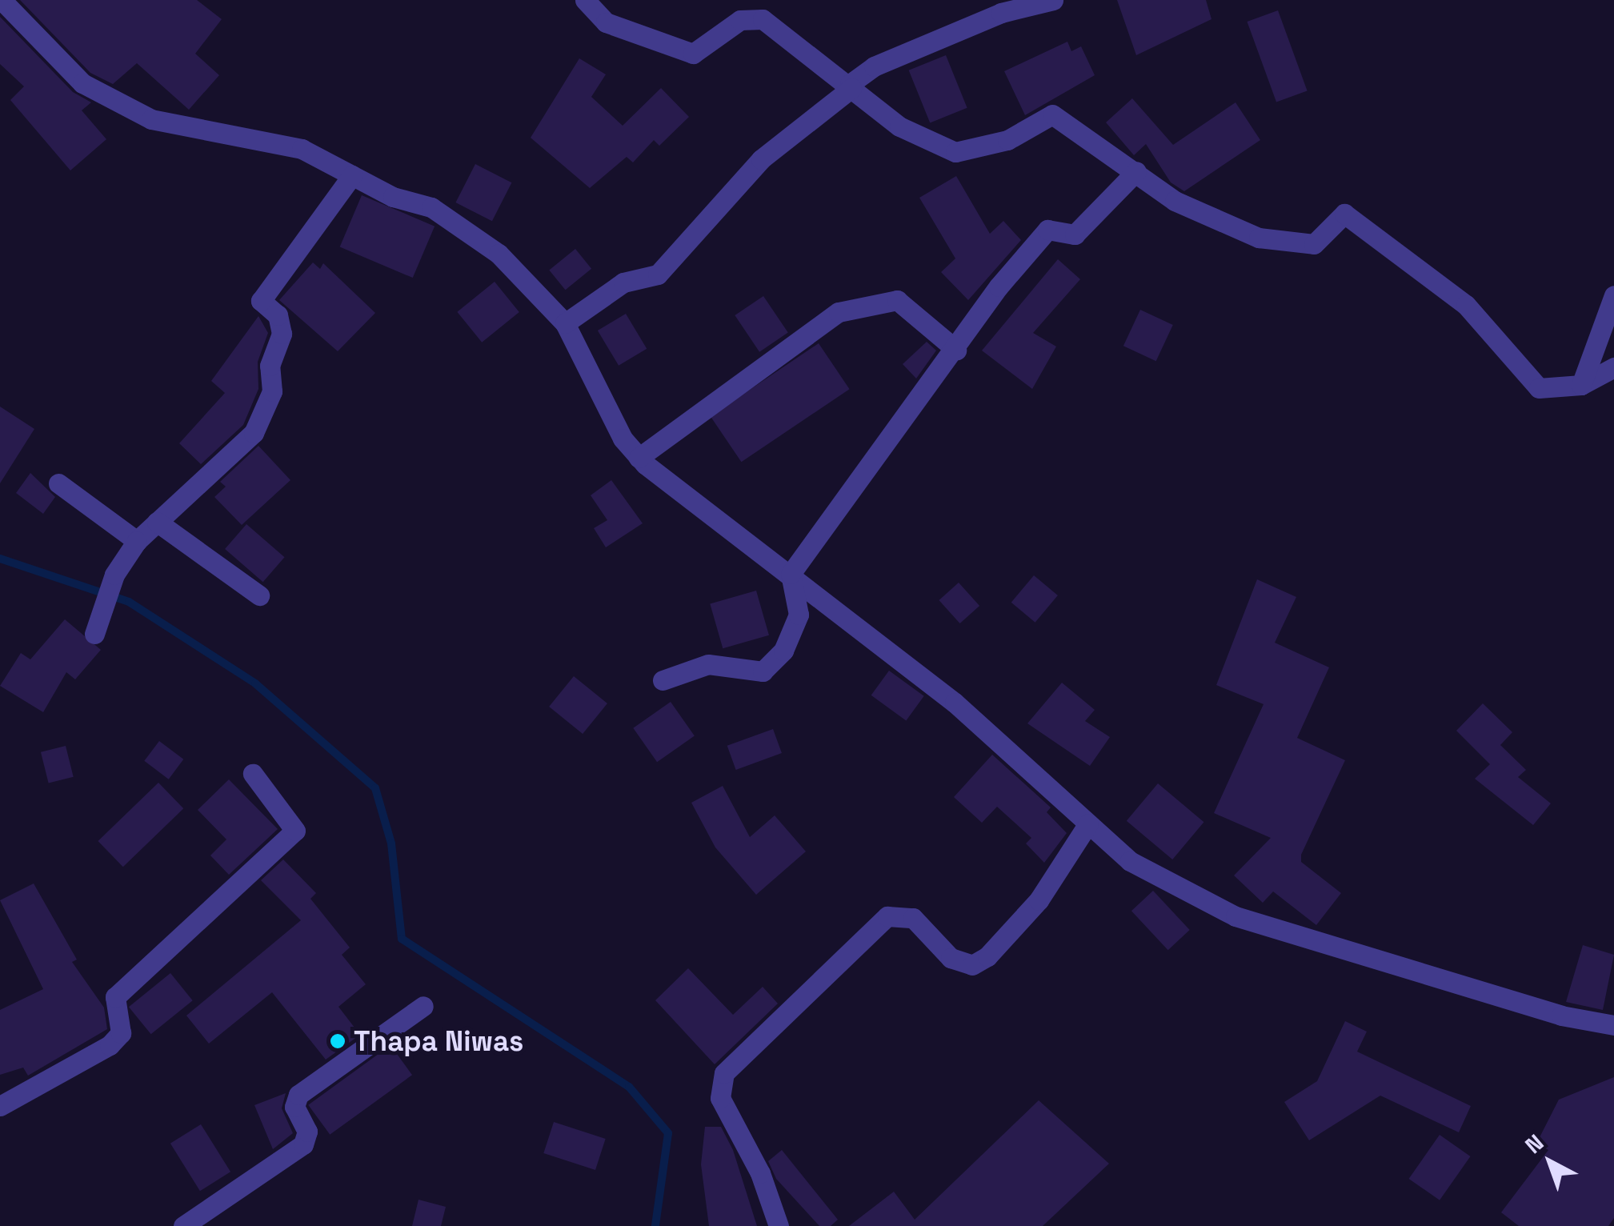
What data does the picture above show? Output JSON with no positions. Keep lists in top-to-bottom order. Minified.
{"places":["Thapa Niwas"],"north":"top left"}
